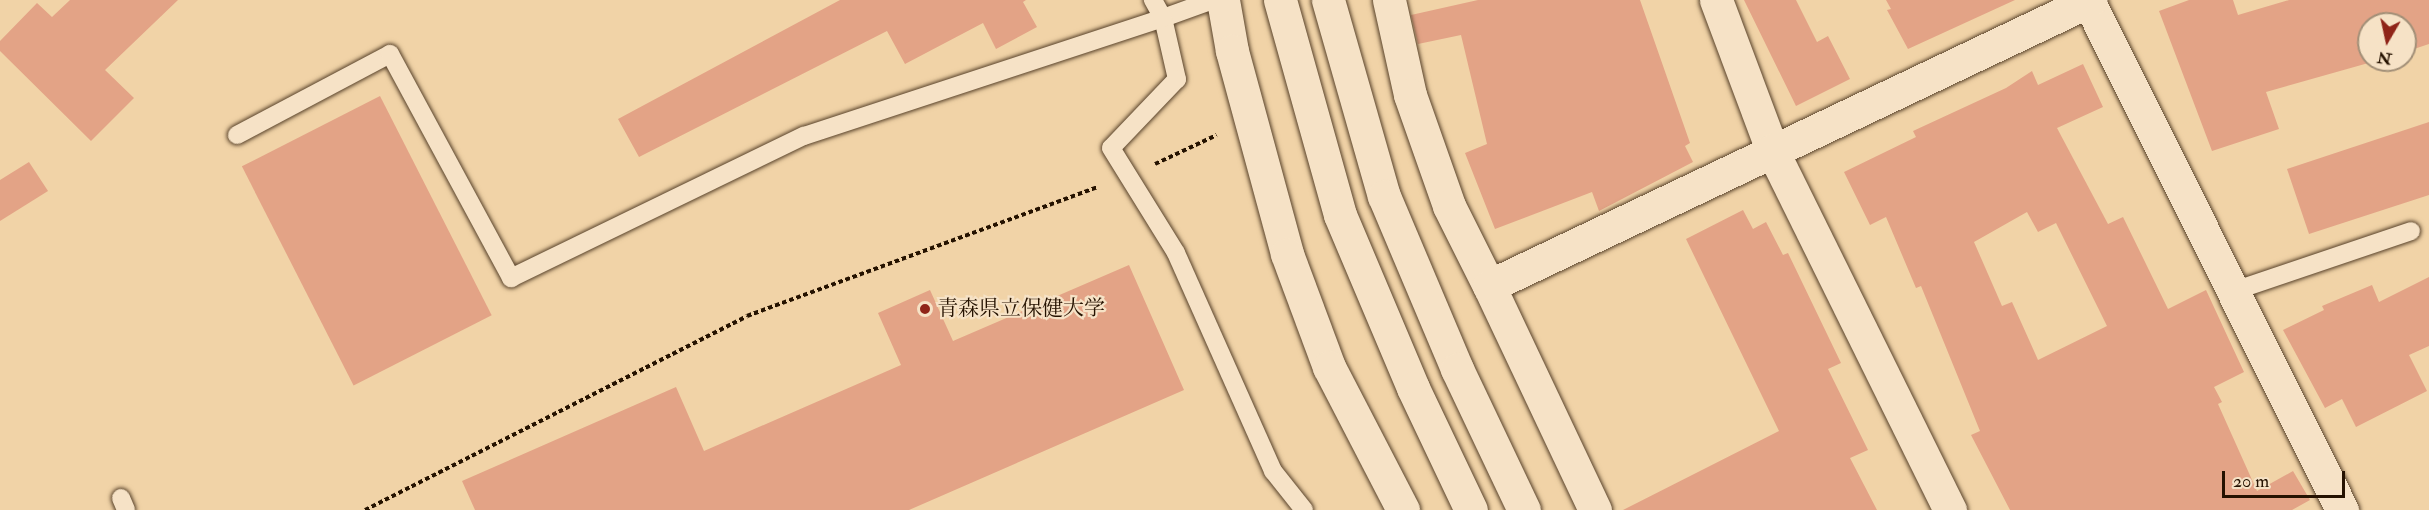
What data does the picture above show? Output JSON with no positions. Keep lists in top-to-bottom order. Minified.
{"places":["青森県立保健大学"],"scale_bar":"20 m","north":"bottom"}
